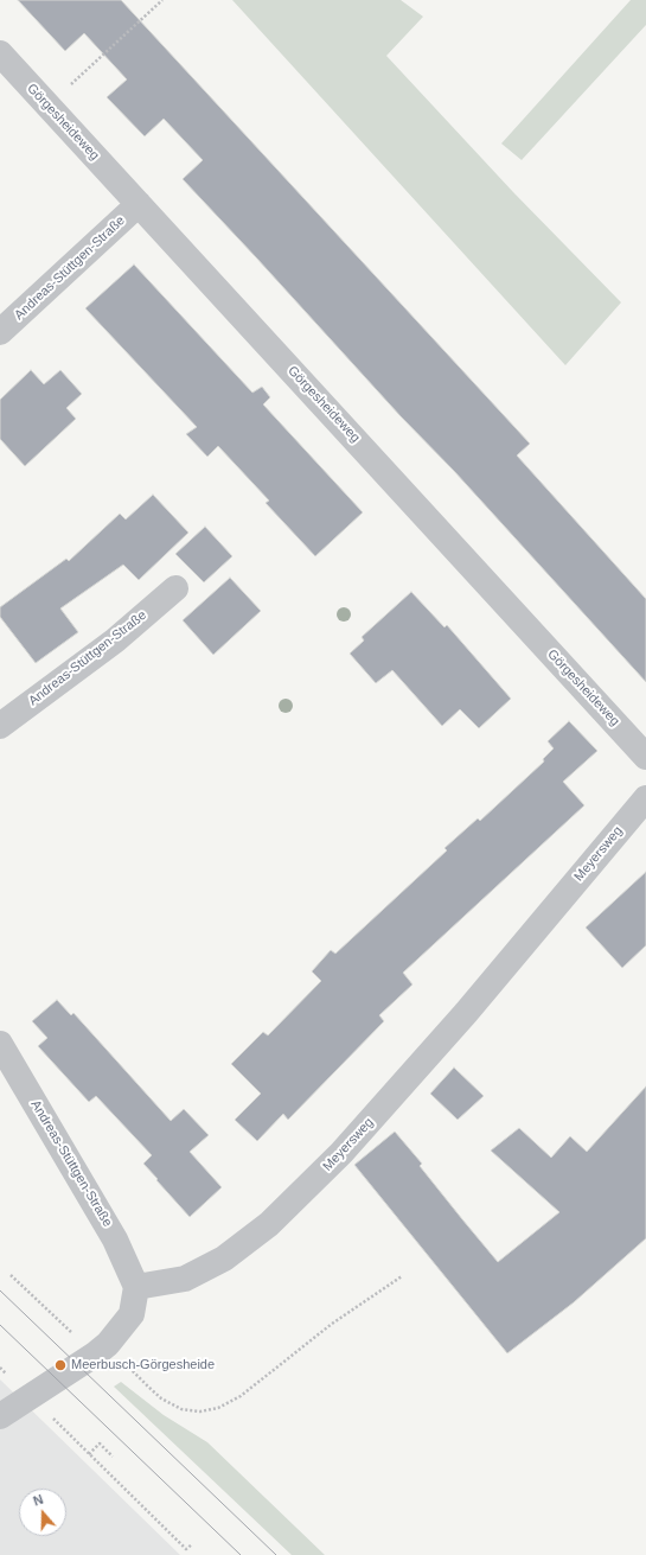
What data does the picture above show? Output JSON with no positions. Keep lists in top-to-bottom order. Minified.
{"streets":{"street":["Görgesheideweg","Andreas-Stüttgen-Straße","Meyersweg"]},"crossings":[["Görgesheideweg","Andreas-Stüttgen-Straße"],["Andreas-Stüttgen-Straße","Meyersweg"]],"places":["Meerbusch-Görgesheide"],"north":"top"}
